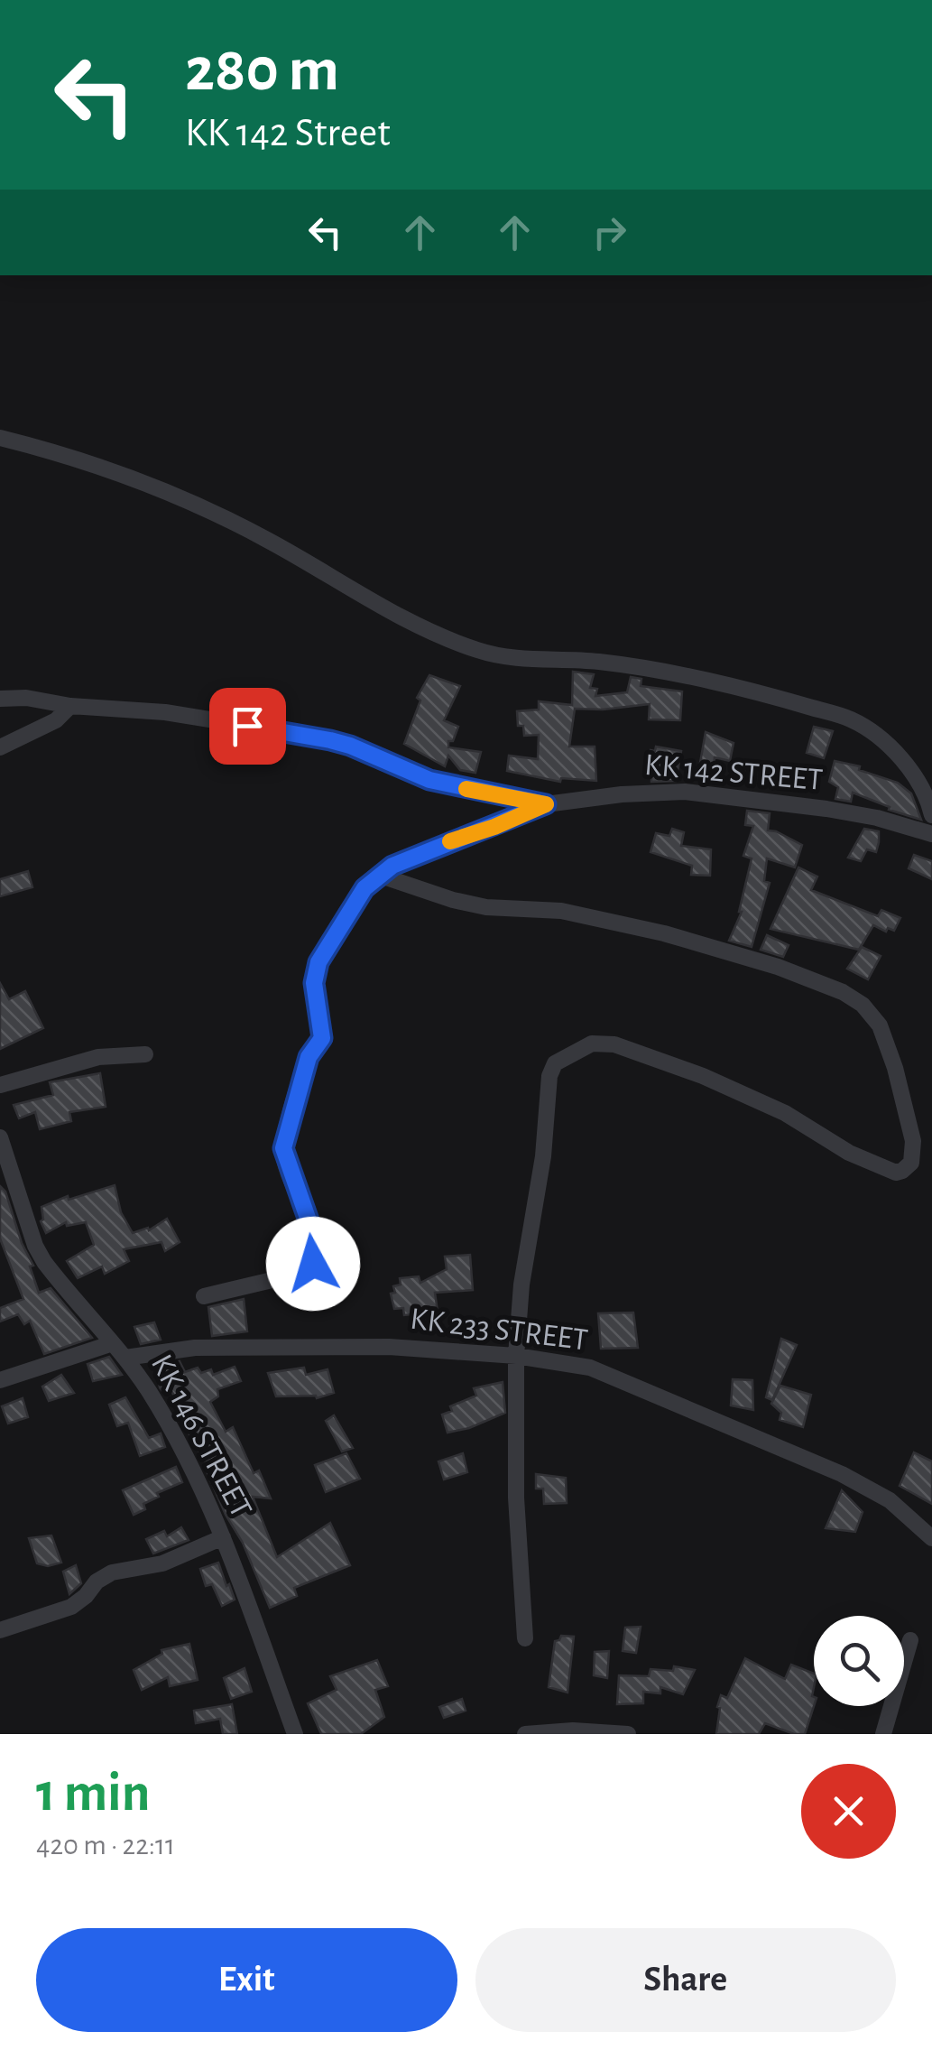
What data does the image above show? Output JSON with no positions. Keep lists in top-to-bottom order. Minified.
{"streets":{"street":["KK 142 STREET","KK 233 STREET","KK 146 STREET"]},"crossings":[["KK 233 STREET","KK 146 STREET"]],"page":{"turn":["280 m","KK 142 Street"],"heading":["1 min","420 m · 22:11"],"buttons":["Exit","Share"]}}
